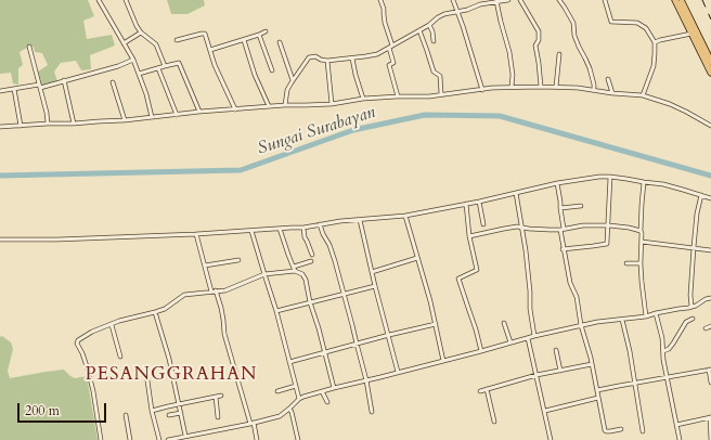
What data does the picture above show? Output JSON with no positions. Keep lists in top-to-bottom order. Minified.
{"districts":["PESANGGRAHAN"],"water":["Sungai Surabayan"],"scale_bar":"200 m"}
